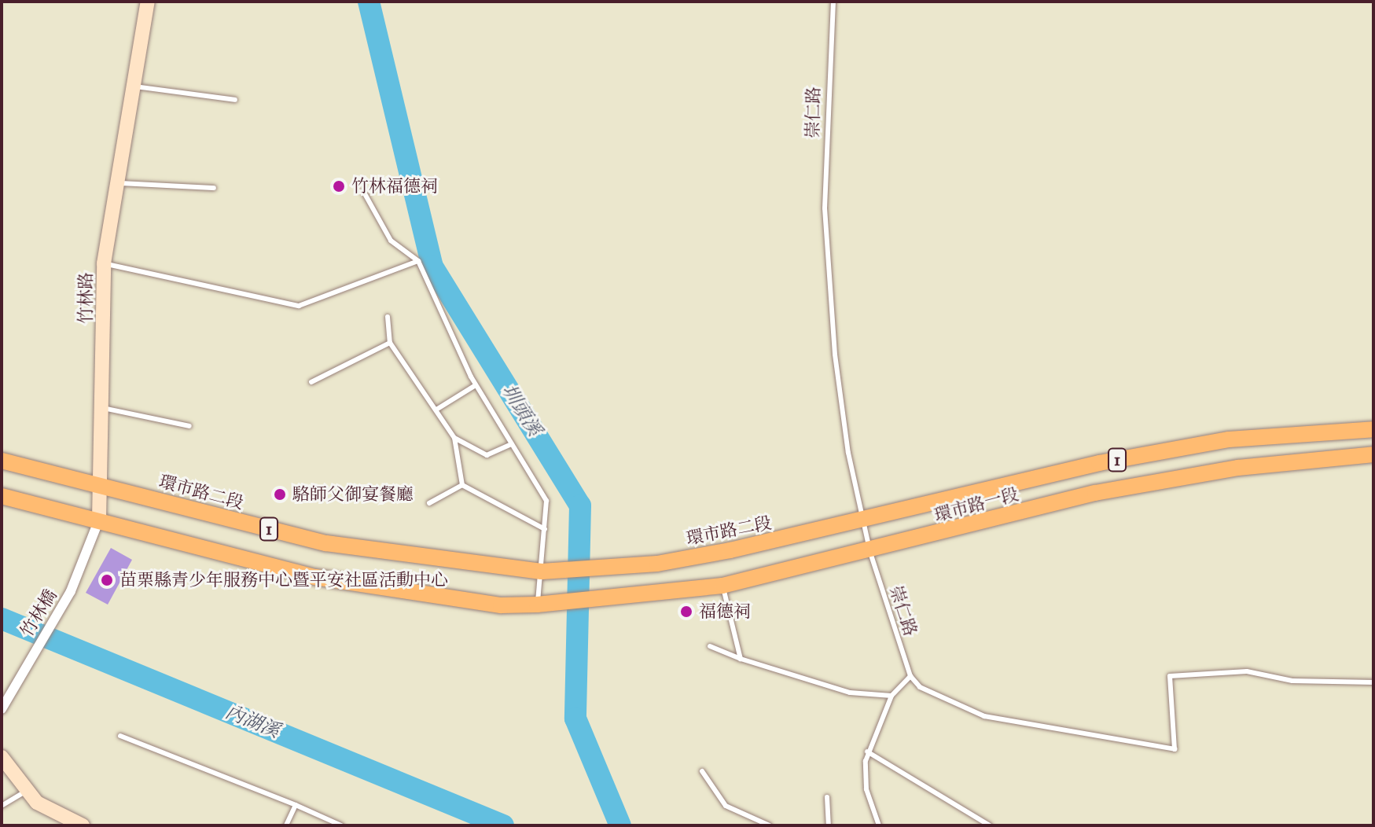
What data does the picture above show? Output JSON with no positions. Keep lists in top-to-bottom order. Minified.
{"streets":{"main road":["1","環市路二段","環市路一段"],"street":["竹林路","竹林橋"],"lane":["崇仁路"]},"crossings":[["崇仁路","環市路二段"],["崇仁路","環市路一段"],["竹林路","1"],["竹林路","環市路二段"],["竹林路","竹林橋"],["1","環市路一段"],["環市路二段","環市路一段"]],"water":["圳頭溪","內湖溪"],"places":["竹林福德祠","駱師父御宴餐廳","苗栗縣青少年服務中心暨平安社區活動中心","福德祠"]}
